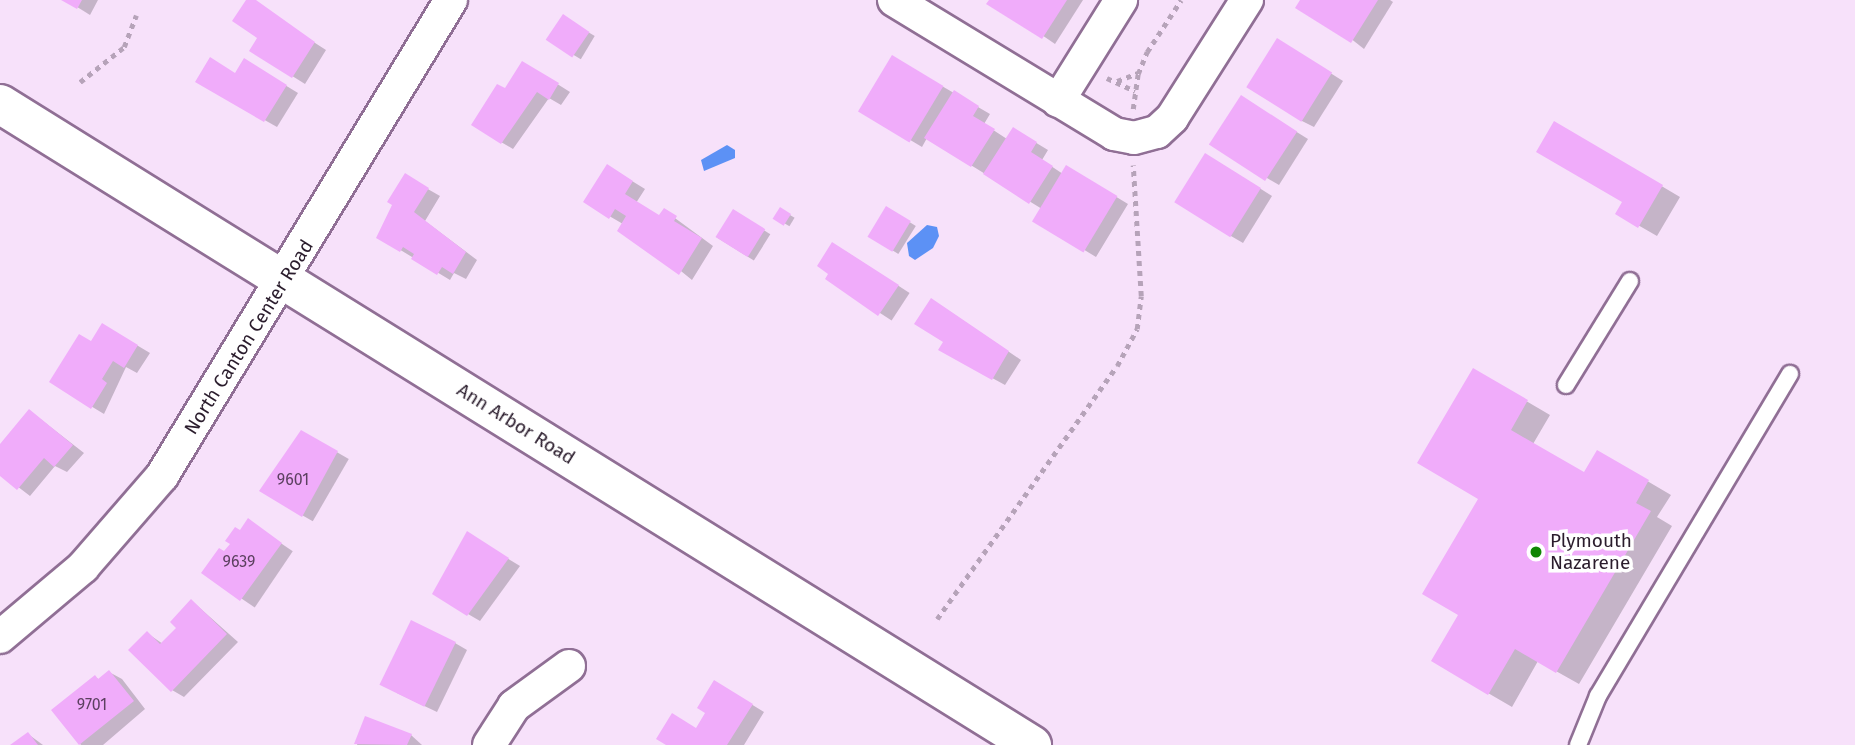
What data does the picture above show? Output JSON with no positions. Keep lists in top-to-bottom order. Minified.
{"streets":{"main road":["Ann Arbor Road"],"street":["North Canton Center Road"]},"crossings":[["North Canton Center Road","Ann Arbor Road"]],"places":["Plymouth Nazarene"],"house_numbers":["9601","9639","9701"]}
